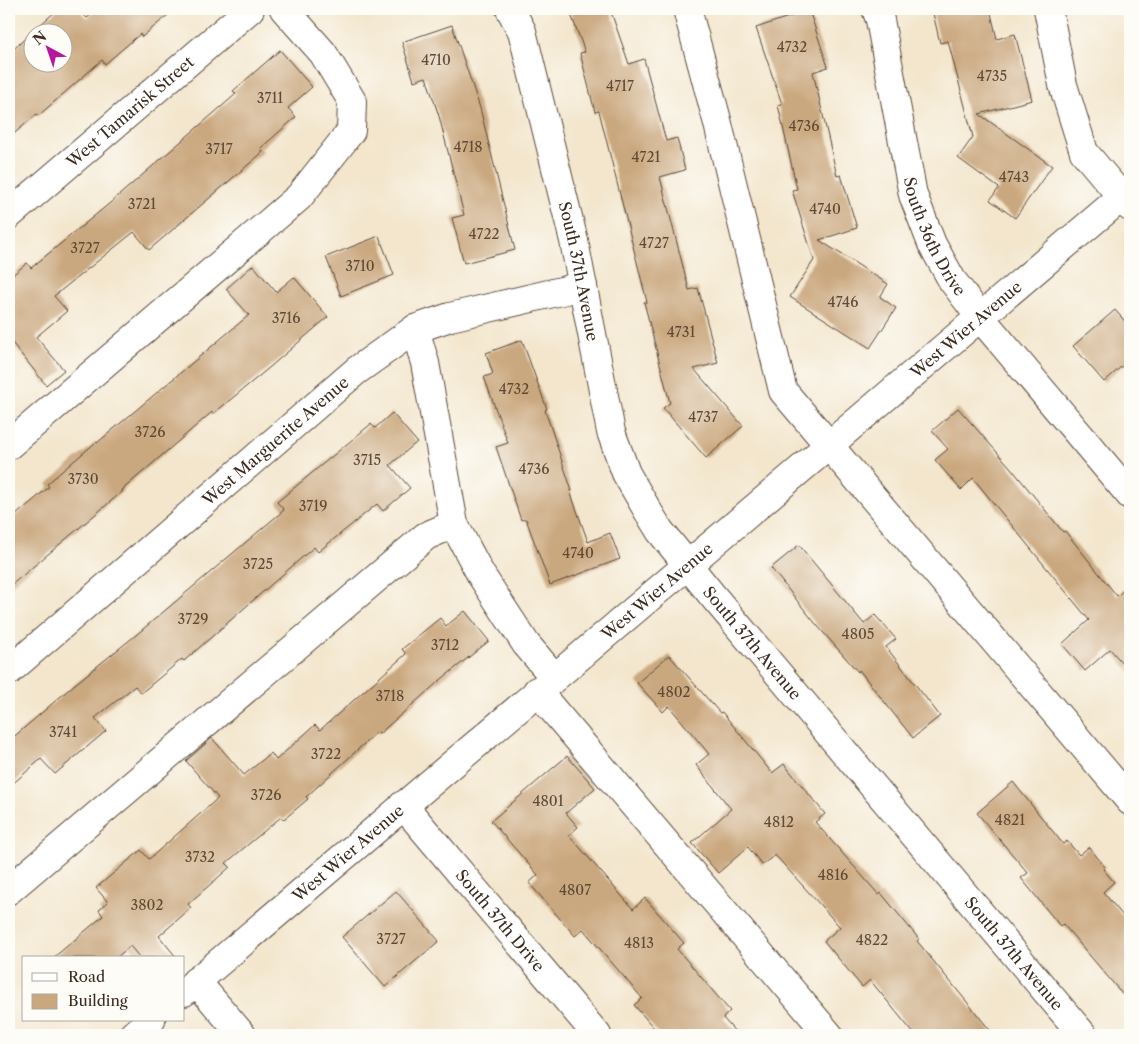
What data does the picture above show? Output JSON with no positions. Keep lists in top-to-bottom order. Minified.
{"streets":{"street":["West Tamarisk Street","South 36th Drive","South 37th Avenue","West Wier Avenue","West Marguerite Avenue","South 37th Drive"]},"crossings":[["South 36th Drive","West Wier Avenue"],["South 37th Avenue","West Wier Avenue"],["South 37th Avenue","West Marguerite Avenue"],["West Wier Avenue","South 37th Drive"]],"house_numbers":["4732","4710","4735","4717","3711","4736","4718","3717","4721","4743","3721","4740","4722","4727","3727","3710","4746","3716","4731","4732","4737","3726","3715","4736","3730","3719","4740","3725","3729","4805","3712","4802","3718","3741","3722","3726","4801","4821","4812","3732","4816","4807","3802","3727","4822","4813"],"legend":["Road","Building"],"north":"top left"}
